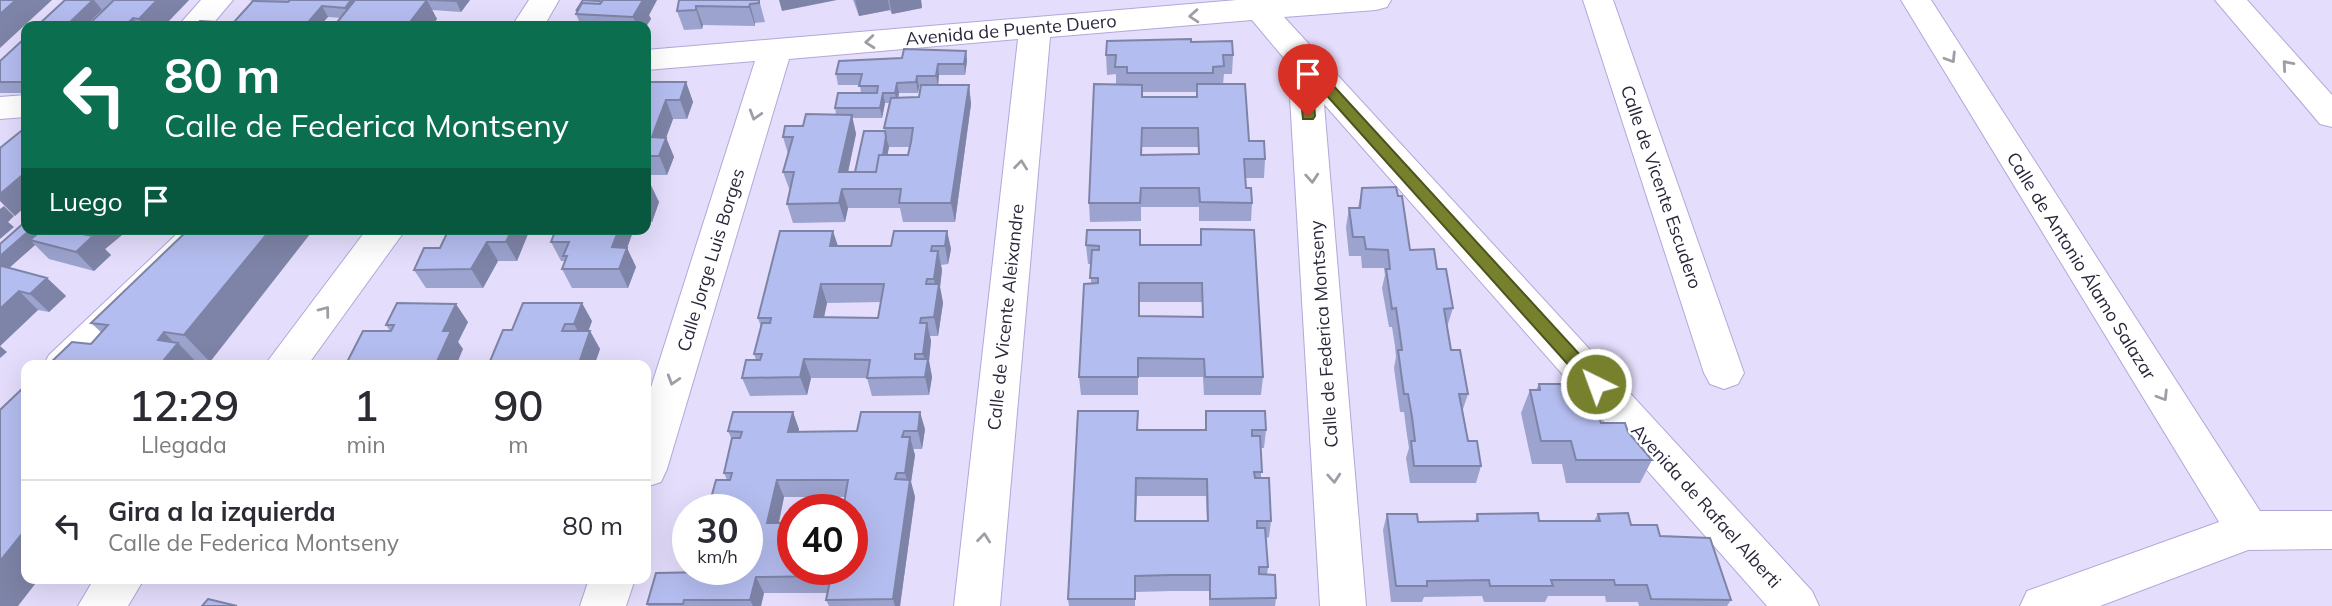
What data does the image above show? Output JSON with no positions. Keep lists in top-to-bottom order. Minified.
{"streets":{"street":["Avenida de Puente Duero","Calle de Vicente Escudero","Calle Jorge Luis Borges","Calle de Antonio Álamo Salazar","Calle de Vicente Aleixandre","Calle de Federica Montseny","Avenida de Rafael Alberti"]},"crossings":[["Avenida de Puente Duero","Calle Jorge Luis Borges"],["Avenida de Puente Duero","Calle de Vicente Aleixandre"],["Avenida de Puente Duero","Avenida de Rafael Alberti"],["Calle de Federica Montseny","Avenida de Rafael Alberti"]],"one_way":["Avenida de Puente Duero","Calle Jorge Luis Borges","Calle de Antonio Álamo Salazar","Calle de Vicente Aleixandre","Calle de Federica Montseny"],"page":{"turn":["80 m","Calle de Federica Montseny"],"then":"Luego","eta":["12:29","Llegada","1","min","90","m"],"list":[{"name":"Gira a la izquierda","note":"Calle de Federica Montseny","value":"80 m"}],"speed":"30 km/h","limit":"40"}}
